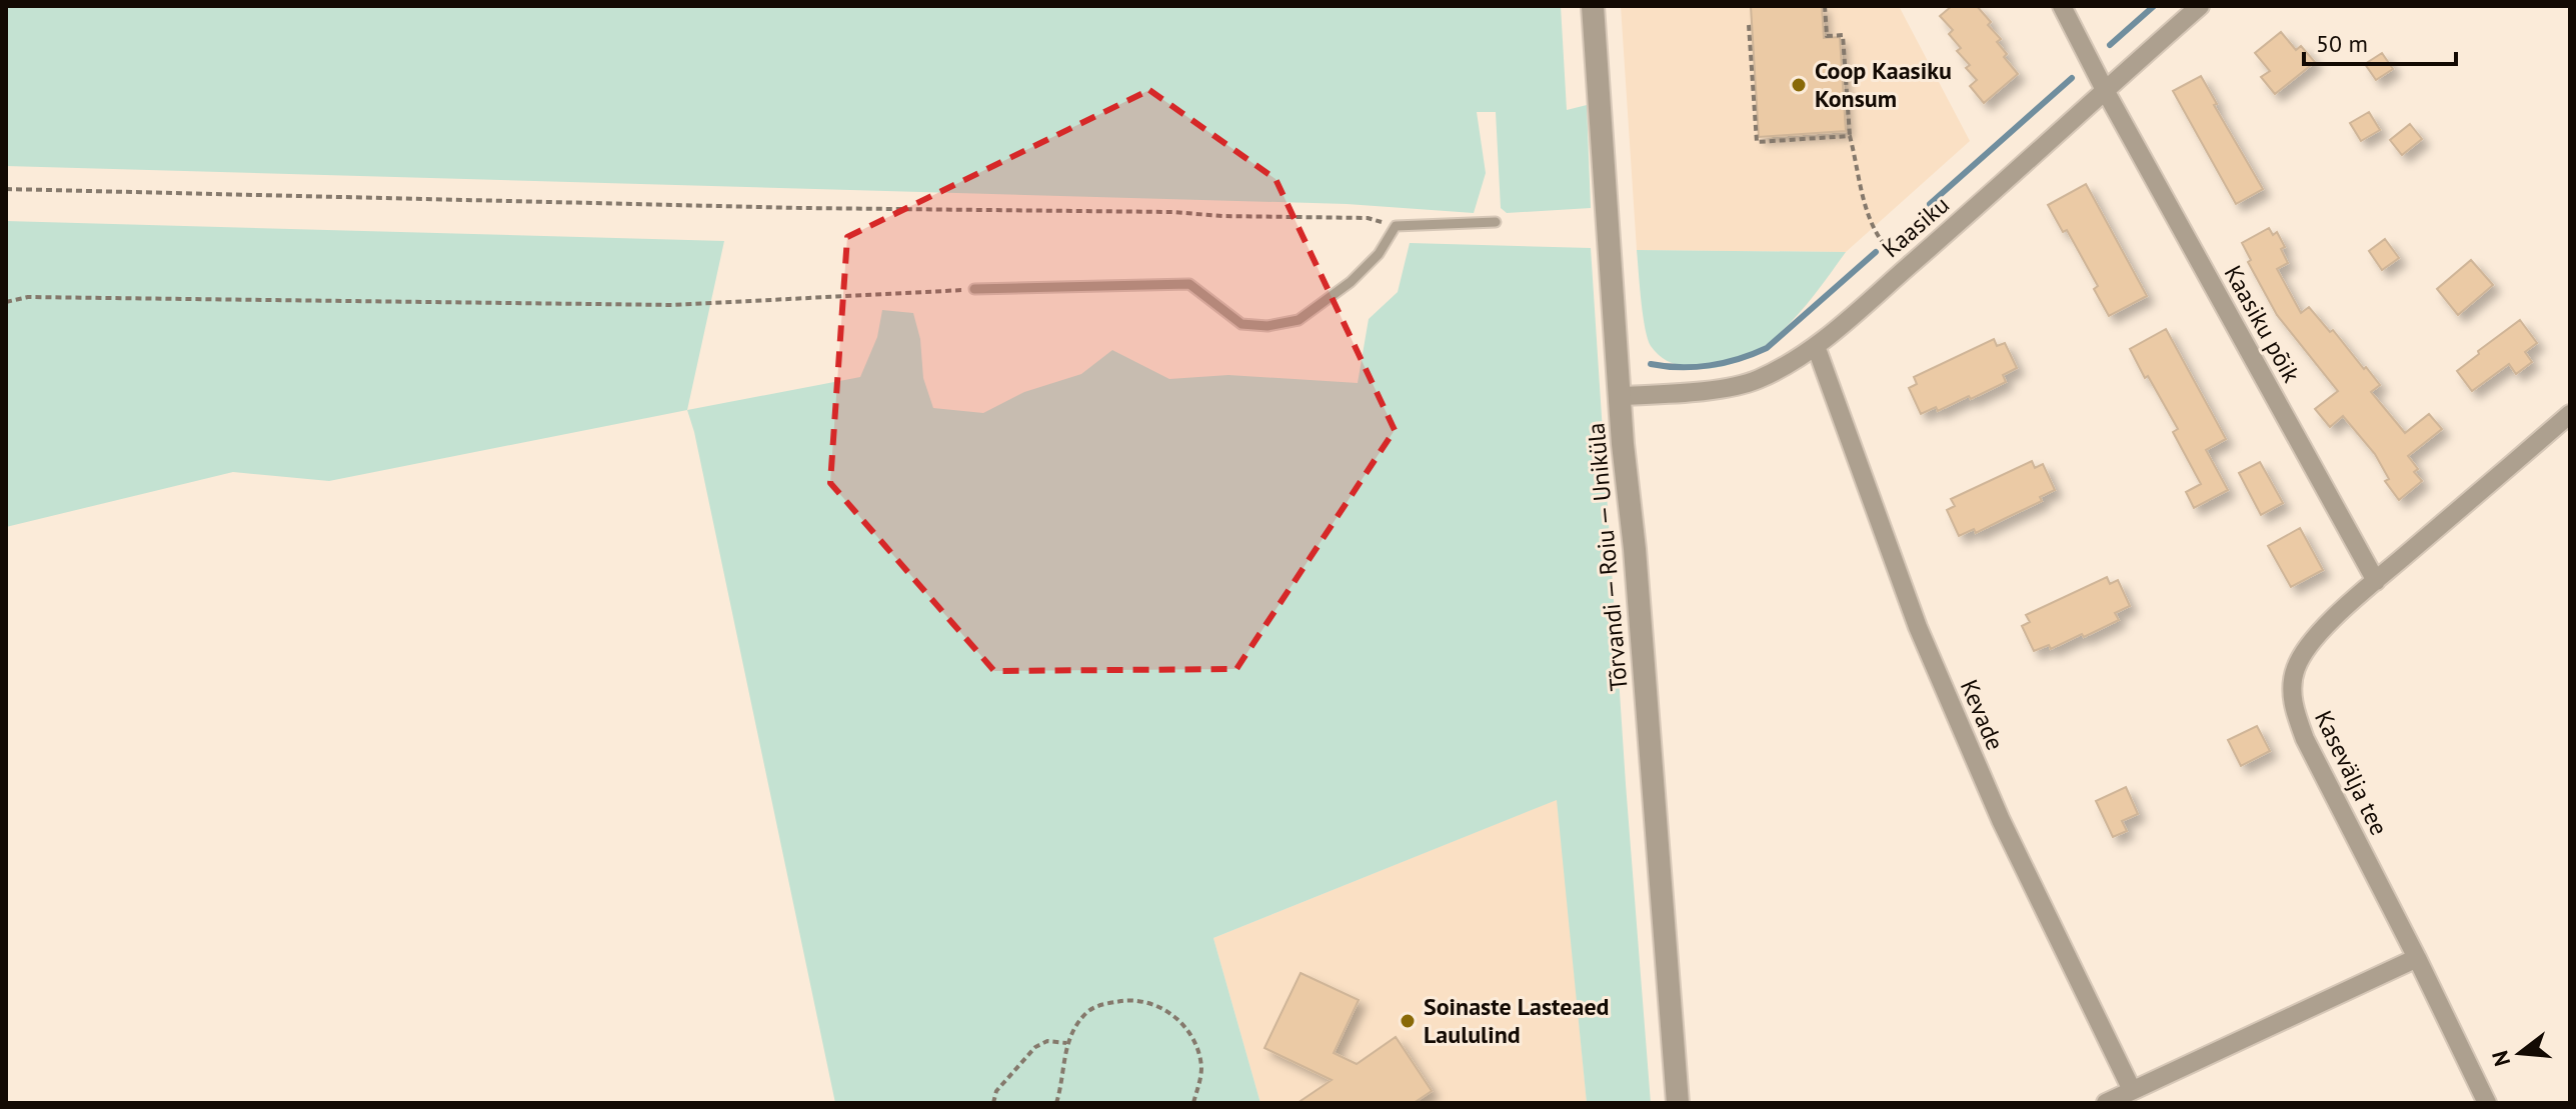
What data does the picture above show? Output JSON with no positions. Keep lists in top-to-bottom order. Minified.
{"streets":{"street":["Kaasiku","Kaasiku põik","Tõrvandi — Roiu — Uniküla","Kevade","Kasevälja tee"]},"crossings":[["Kaasiku","Kaasiku põik"],["Kaasiku","Tõrvandi — Roiu — Uniküla"],["Kaasiku","Kevade"],["Kaasiku põik","Kasevälja tee"]],"places":["Coop Kaasiku Konsum","Soinaste Lasteaed Laululind"],"scale_bar":"50 m","north":"left"}
